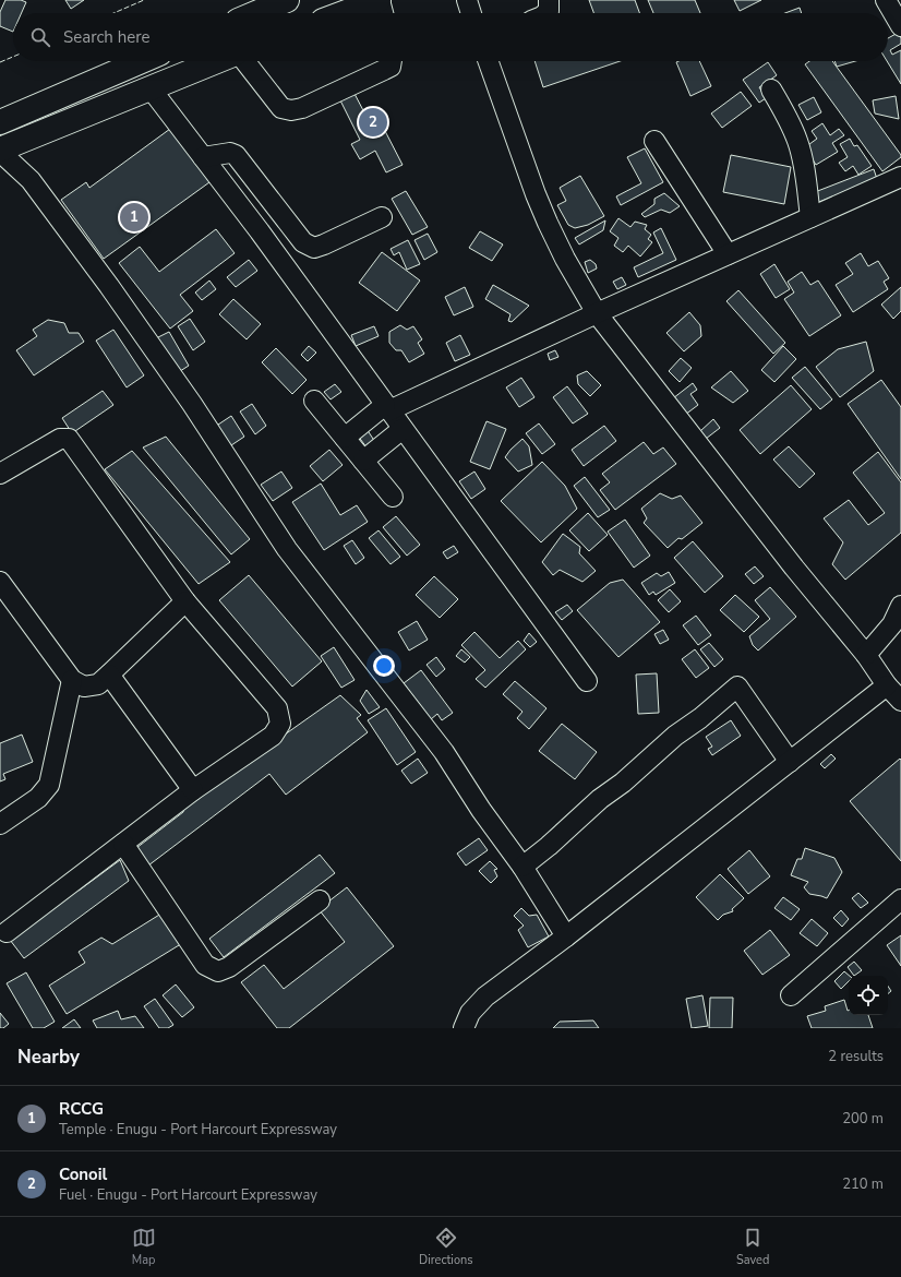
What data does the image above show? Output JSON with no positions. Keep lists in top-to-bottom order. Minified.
{"page":{"search":"Search here","pins":["2","1"],"heading":["Nearby","2 results"],"list":[{"mark":"1","name":"RCCG","note":"Temple · Enugu - Port Harcourt Expressway","value":"200 m"},{"mark":"2","name":"Conoil","note":"Fuel · Enugu - Port Harcourt Expressway","value":"210 m"}],"nav":["Map","Directions","Saved"]}}
